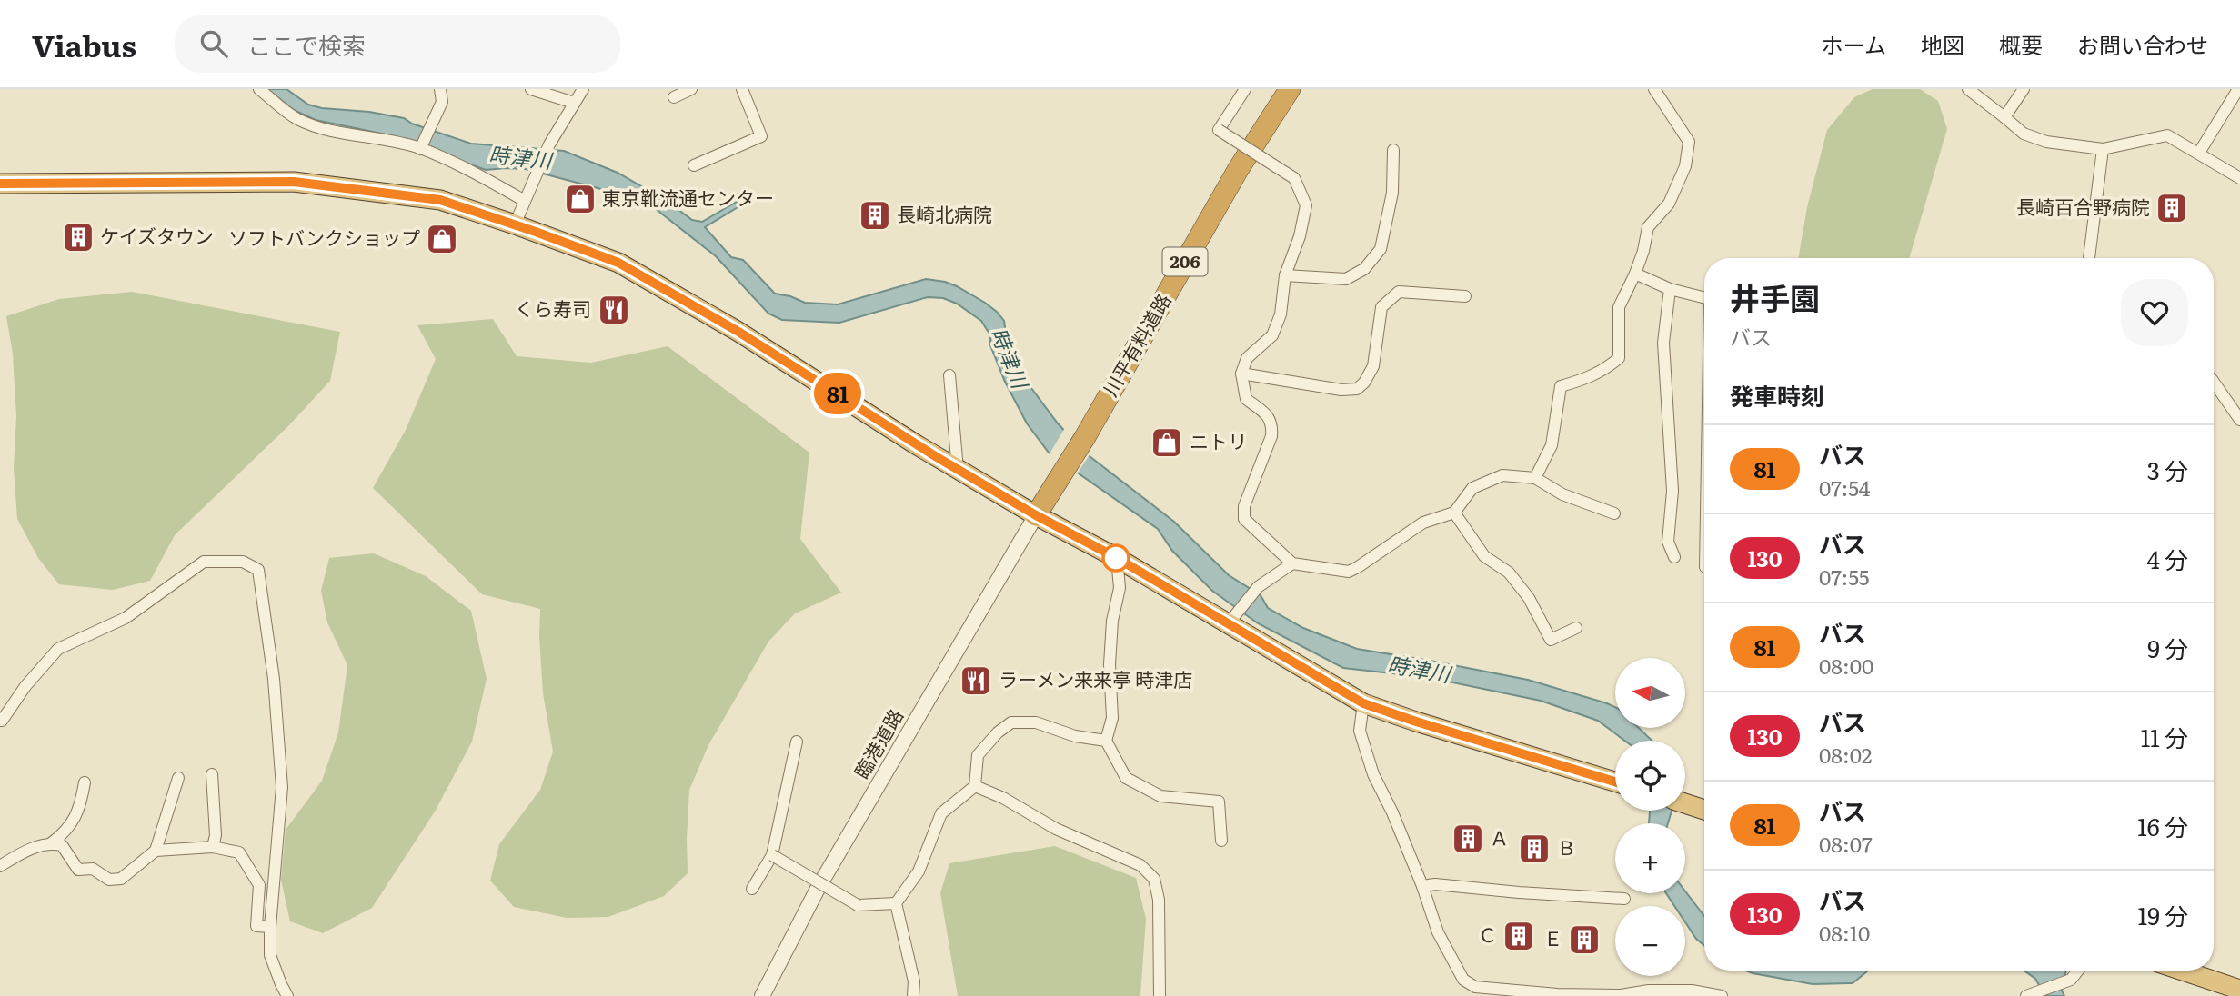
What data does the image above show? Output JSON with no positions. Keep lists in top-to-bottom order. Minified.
{"streets":{"highway":["206","川平有料道路"],"street":["臨港道路"]},"crossings":[["川平有料道路","臨港道路"]],"water":["時津川"],"places":{"shop":["東京靴流通センター","ソフトバンクショップ","ニトリ"],"building":["長崎百合野病院","長崎北病院","ケイズタウン","Ａ","Ｂ","Ｃ","Ｅ"],"restaurant":["くら寿司","ラーメン来来亭 時津店"]},"lines":["bus line 81"],"north":"left","page":{"header":"Viabus","search":"ここで検索","nav":["ホーム","地図","概要","お問い合わせ"],"on_map":"81","heading":[["井手園","バス"],"発車時刻"],"list":[{"mark":"81","name":"バス","note":"07:54","value":"3 分"},{"mark":"130","name":"バス","note":"07:55","value":"4 分"},{"mark":"81","name":"バス","note":"08:00","value":"9 分"},{"mark":"130","name":"バス","note":"08:02","value":"11 分"},{"mark":"81","name":"バス","note":"08:07","value":"16 分"},{"mark":"130","name":"バス","note":"08:10","value":"19 分"}],"map_buttons":["+","−"]}}
